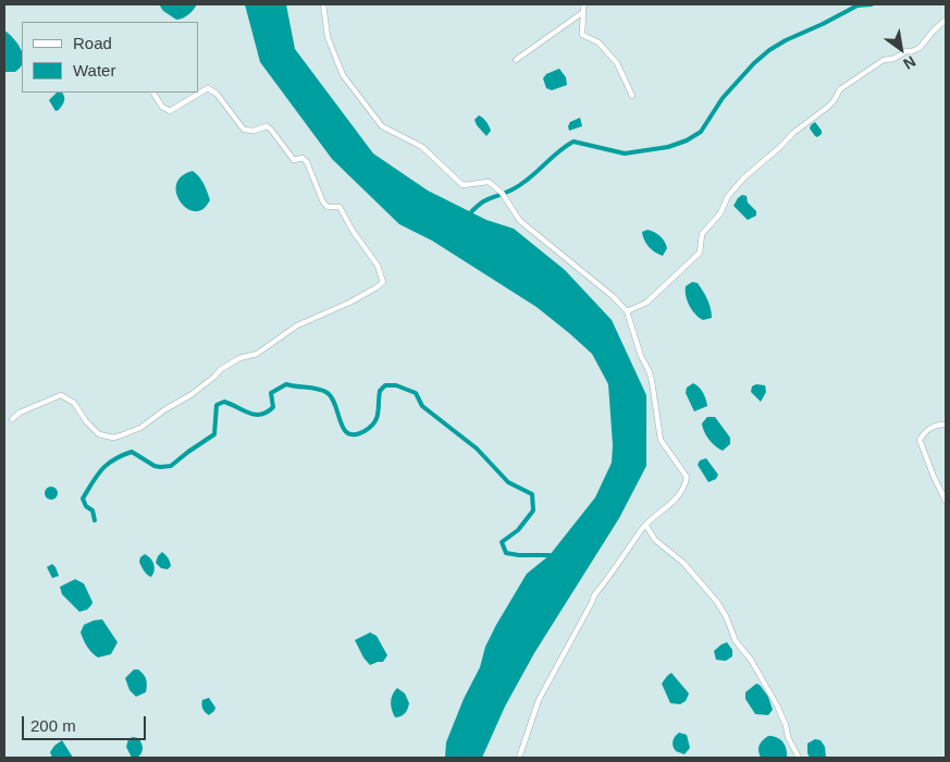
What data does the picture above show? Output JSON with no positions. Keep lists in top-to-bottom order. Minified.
{"legend":["Road","Water"],"scale_bar":"200 m","north":"bottom right"}
